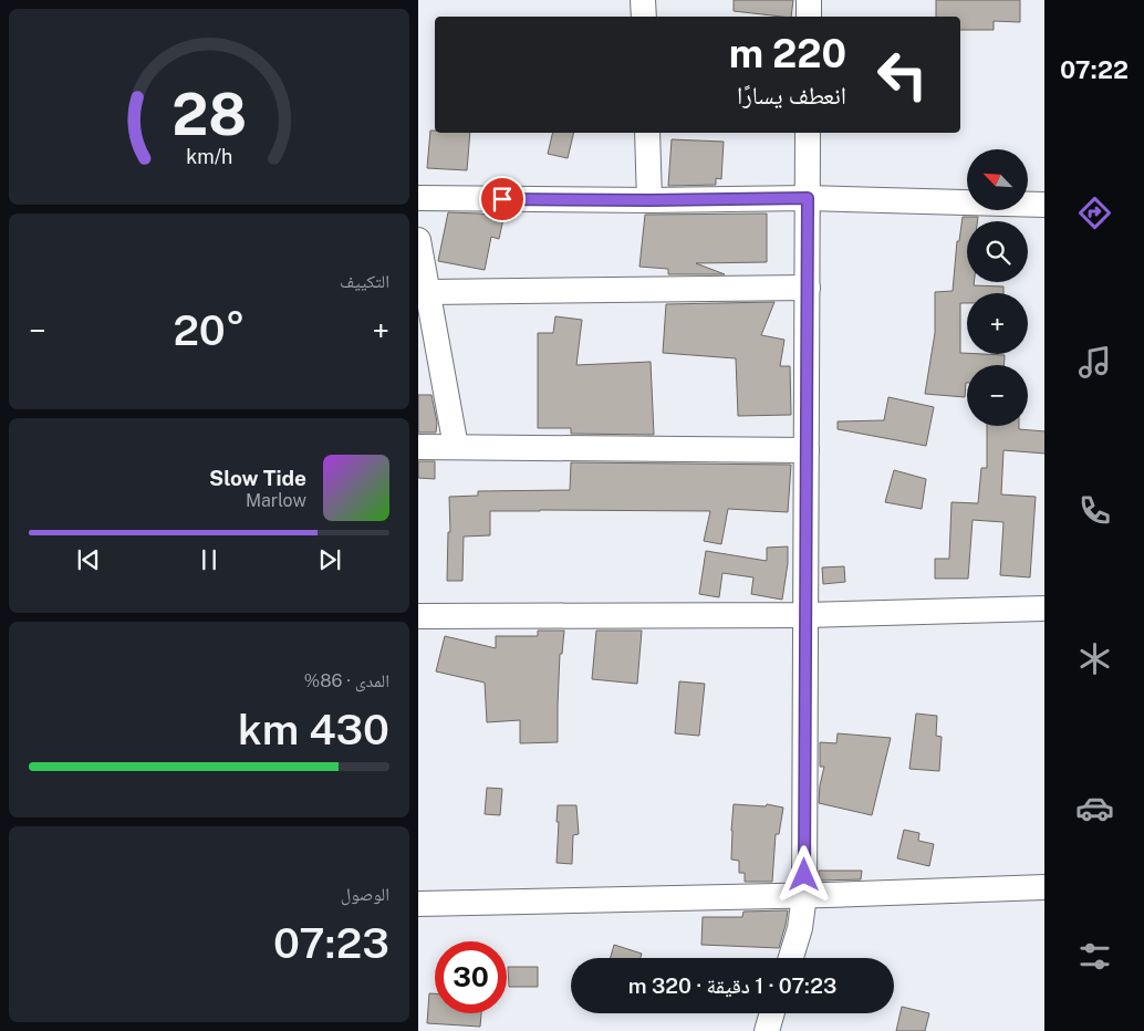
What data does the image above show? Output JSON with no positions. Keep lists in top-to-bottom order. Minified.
{"north":"top left","page":{"tabs":"07:22","turn":["220 m","انعطف يسارًا"],"map_buttons":["+","−"],"tile":["التكييف",["المدى · 86%","430 km"],["الوصول","07:23"]],"heat":["−","20°","+"],"song":["Slow Tide","Marlow"],"limit":"30","trip":"07:23 · 1 دقيقة · 320 m","gauge":["28","km/h"]}}
